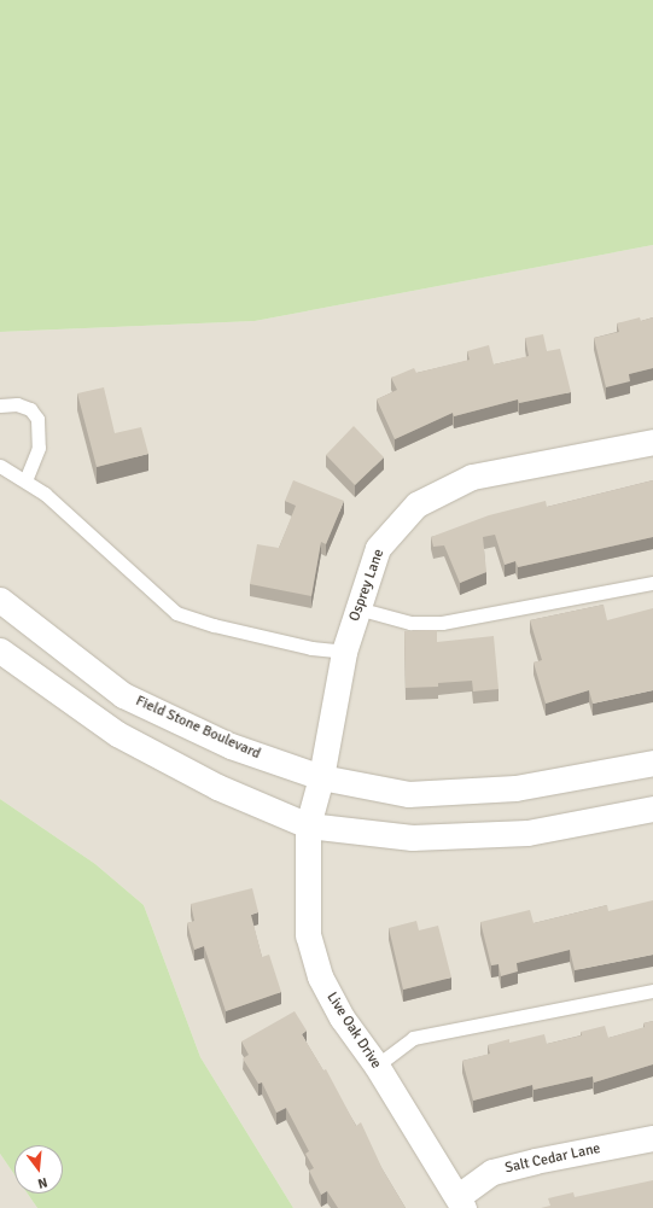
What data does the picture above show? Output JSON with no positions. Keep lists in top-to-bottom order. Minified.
{"streets":{"street":["Osprey Lane","Field Stone Boulevard","Live Oak Drive","Salt Cedar Lane"]},"crossings":[["Osprey Lane","Field Stone Boulevard"],["Osprey Lane","Live Oak Drive"],["Field Stone Boulevard","Live Oak Drive"],["Live Oak Drive","Salt Cedar Lane"]],"north":"bottom"}
